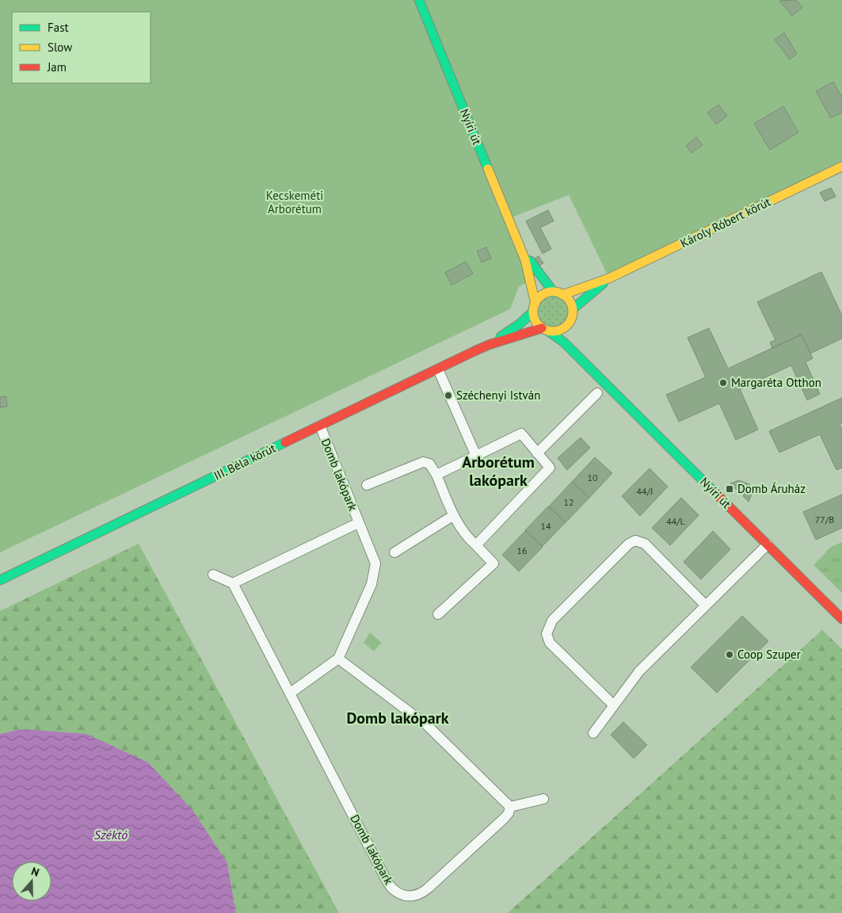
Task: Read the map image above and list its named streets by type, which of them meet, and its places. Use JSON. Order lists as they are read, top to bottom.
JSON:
{
  "streets": {
    "street": [
      "Nyíri út",
      "Károly Róbert körút",
      "III. Béla körút",
      "Domb lakópark"
    ]
  },
  "crossings": [
    ["Nyíri út", "Károly Róbert körút"],
    ["Nyíri út", "III. Béla körút"],
    ["Károly Róbert körút", "III. Béla körút"],
    ["III. Béla körút", "Domb lakópark"]
  ],
  "districts": ["Arborétum lakópark", "Domb lakópark"],
  "water": ["Széktó"],
  "parks": ["Kecskeméti Arborétum"],
  "places": {
    "other": ["Margaréta Otthon", "Széchenyi István", "Coop Szuper"],
    "transit": ["Domb Áruház"]
  },
  "house_numbers": [
    "10",
    "44/J",
    "12",
    "77/B",
    "44/L",
    "14",
    "16"
  ],
  "legend": ["Fast", "Slow", "Jam"],
  "north": "top"
}
